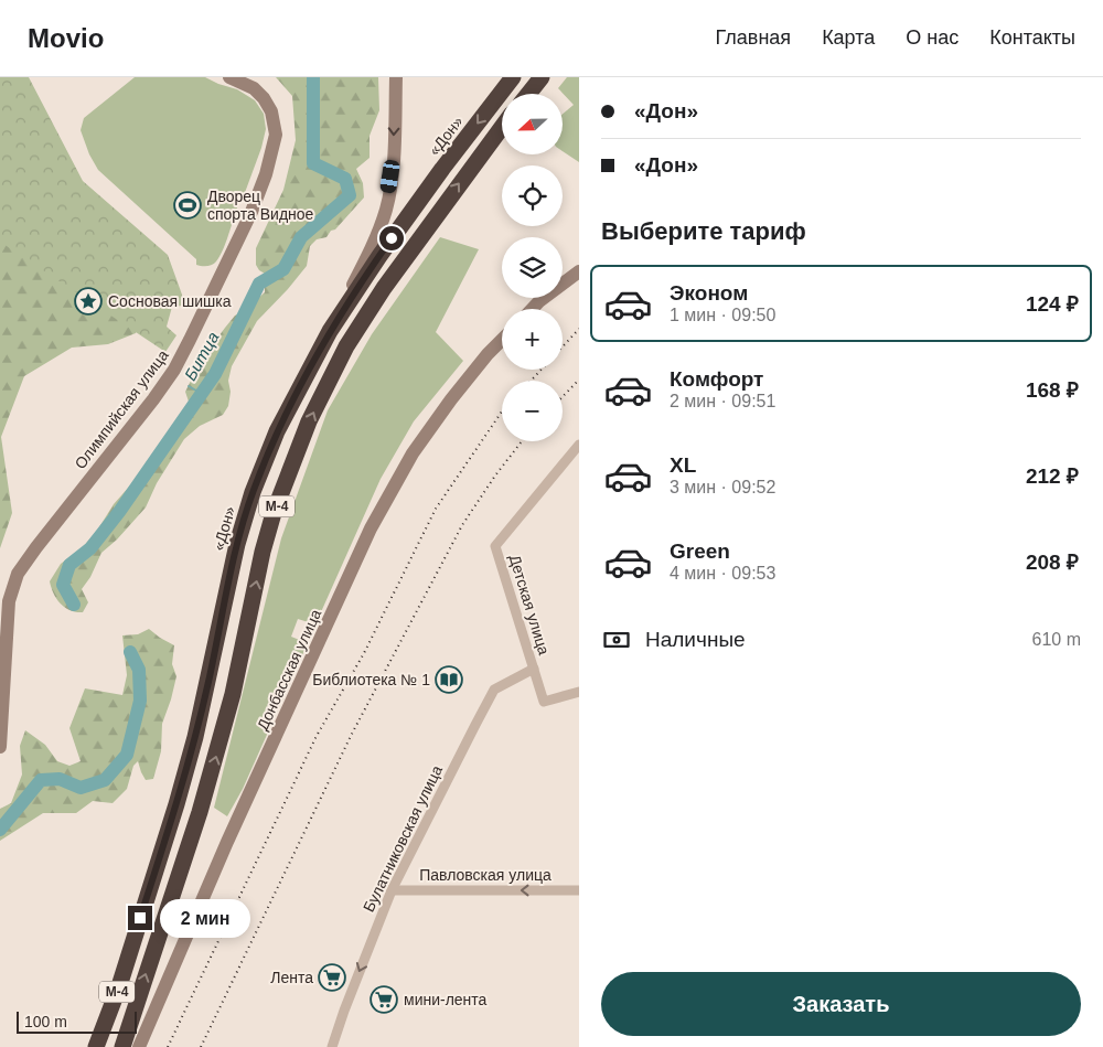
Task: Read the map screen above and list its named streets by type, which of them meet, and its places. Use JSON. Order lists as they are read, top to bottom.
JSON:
{
  "streets": {
    "highway": ["«Дон»", "М-4"],
    "street": [
      "Олимпийская улица",
      "Детская улица",
      "Донбасская улица",
      "Булатниковская улица",
      "Павловская улица"
    ]
  },
  "crossings": [
    ["Детская улица", "Булатниковская улица"],
    ["Булатниковская улица", "Павловская улица"]
  ],
  "one_way": ["Булатниковская улица", "Павловская улица"],
  "water": ["Битца"],
  "places": {
    "sports": ["Дворец спорта Видное"],
    "place": ["Сосновая шишка"],
    "library": ["Библиотека № 1"],
    "supermarket": ["Лента", "мини-лента"]
  },
  "scale_bar": "100 m",
  "north": "left",
  "page": {
    "header": "Movio",
    "nav": [
      "Главная",
      "Карта",
      "О нас",
      "Контакты"
    ],
    "banner": ["«Дон»", "«Дон»"],
    "map_buttons": ["+", "−"],
    "heading": "Выберите тариф",
    "list": [
      {
        "name": "Эконом",
        "note": "1 мин · 09:50",
        "value": "124 ₽"
      },
      {
        "name": "Комфорт",
        "note": "2 мин · 09:51",
        "value": "168 ₽"
      },
      {
        "name": "XL",
        "note": "3 мин · 09:52",
        "value": "212 ₽"
      },
      {
        "name": "Green",
        "note": "4 мин · 09:53",
        "value": "208 ₽"
      }
    ],
    "pay": ["Наличные", "610 m"],
    "bubble": "2 мин",
    "buttons": "Заказать",
    "scale": "100 m"
  }
}
